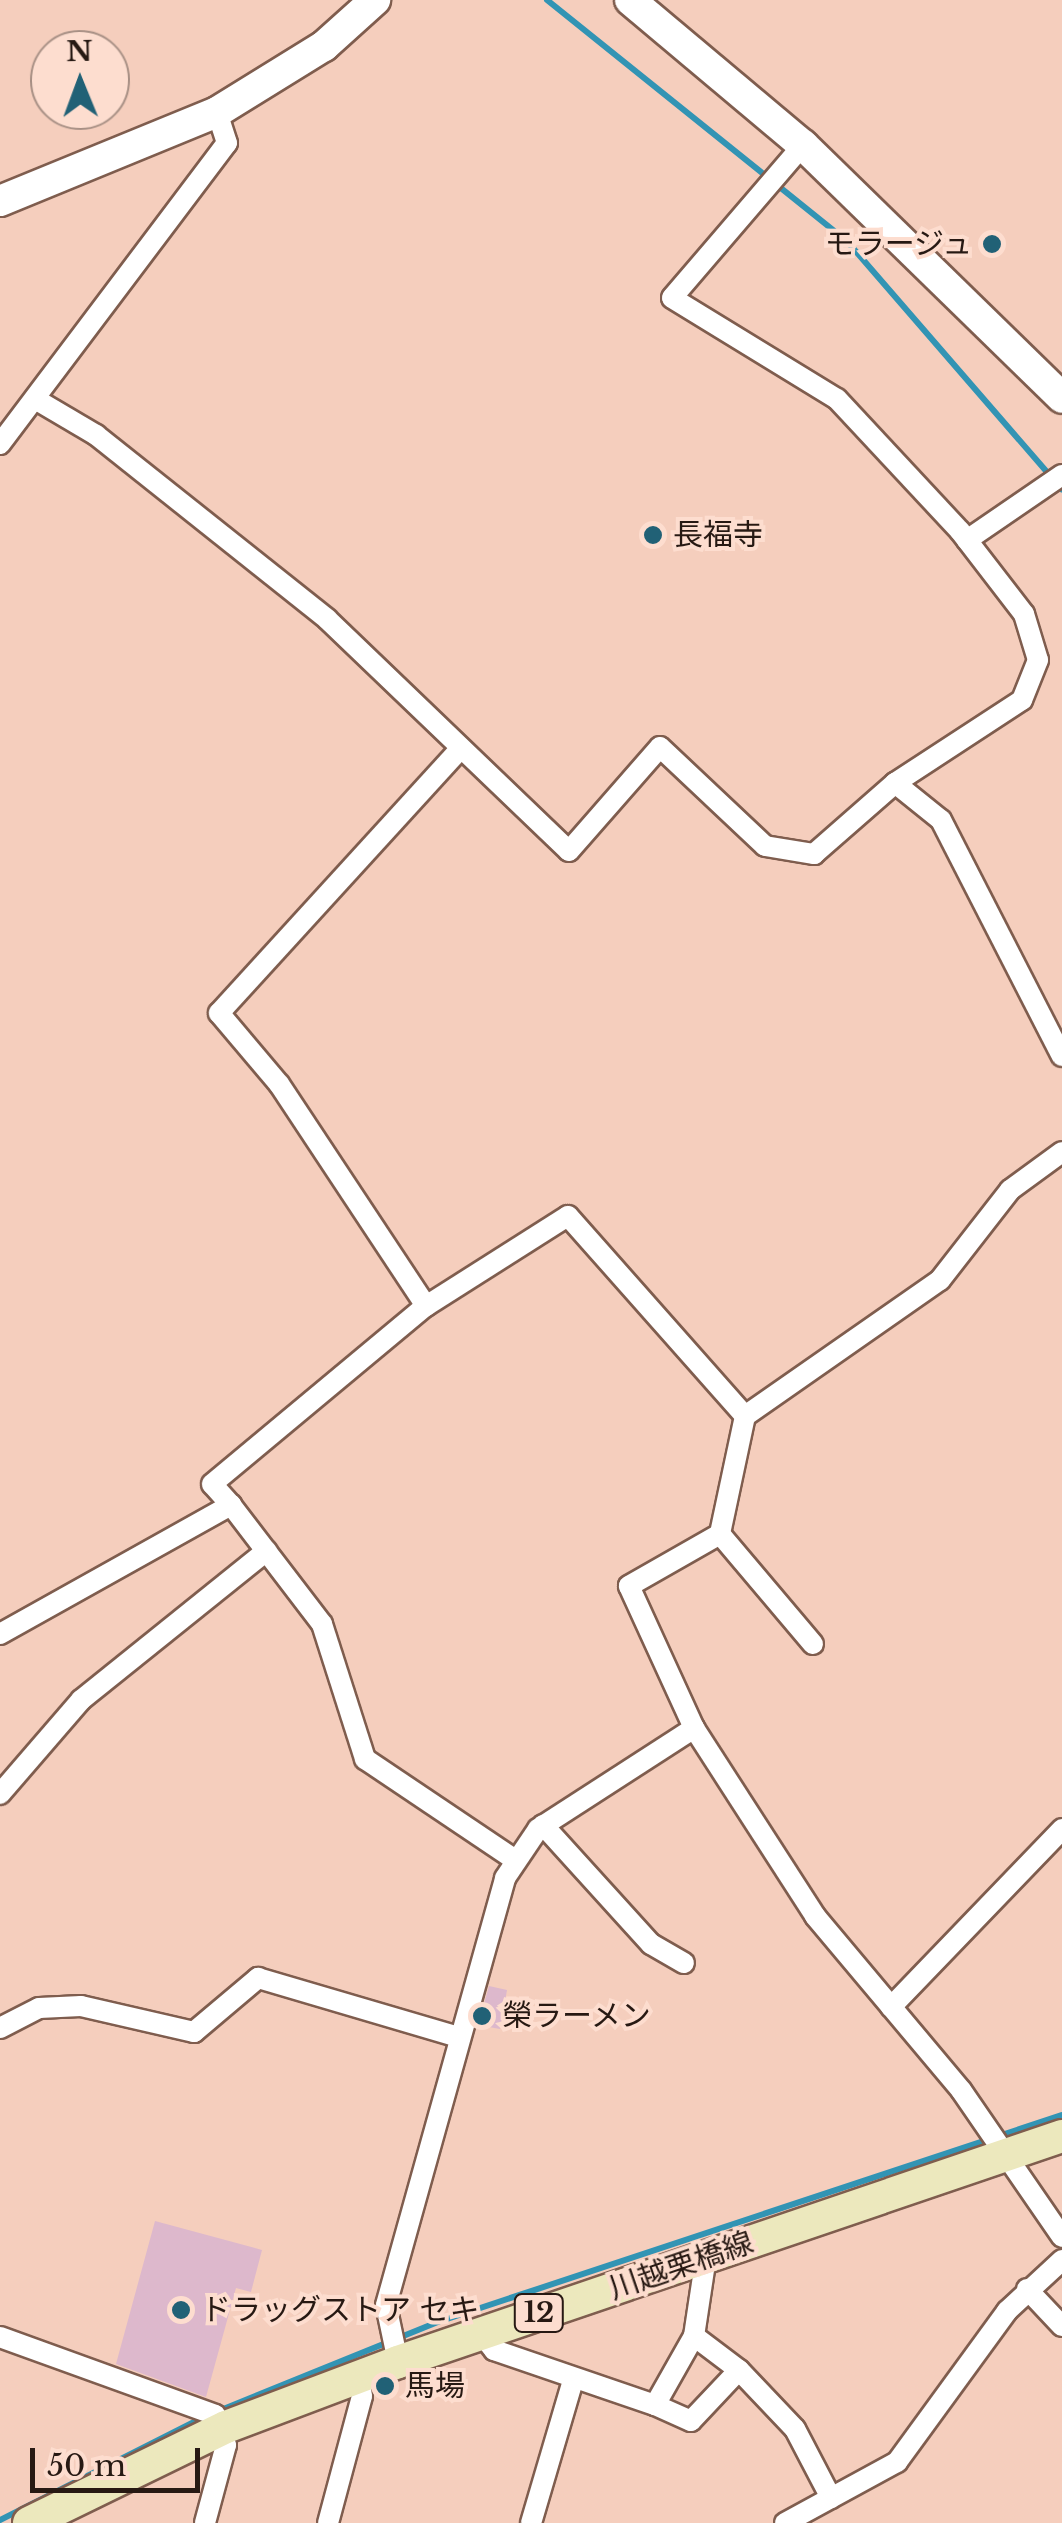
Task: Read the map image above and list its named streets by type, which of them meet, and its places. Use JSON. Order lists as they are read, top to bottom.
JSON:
{
  "streets": {
    "main road": ["川越栗橋線", "12"]
  },
  "places": [
    "モラージュ",
    "長福寺",
    "榮ラーメン",
    "ドラッグストア セキ",
    "馬場"
  ],
  "scale_bar": "50 m",
  "north": "top"
}
